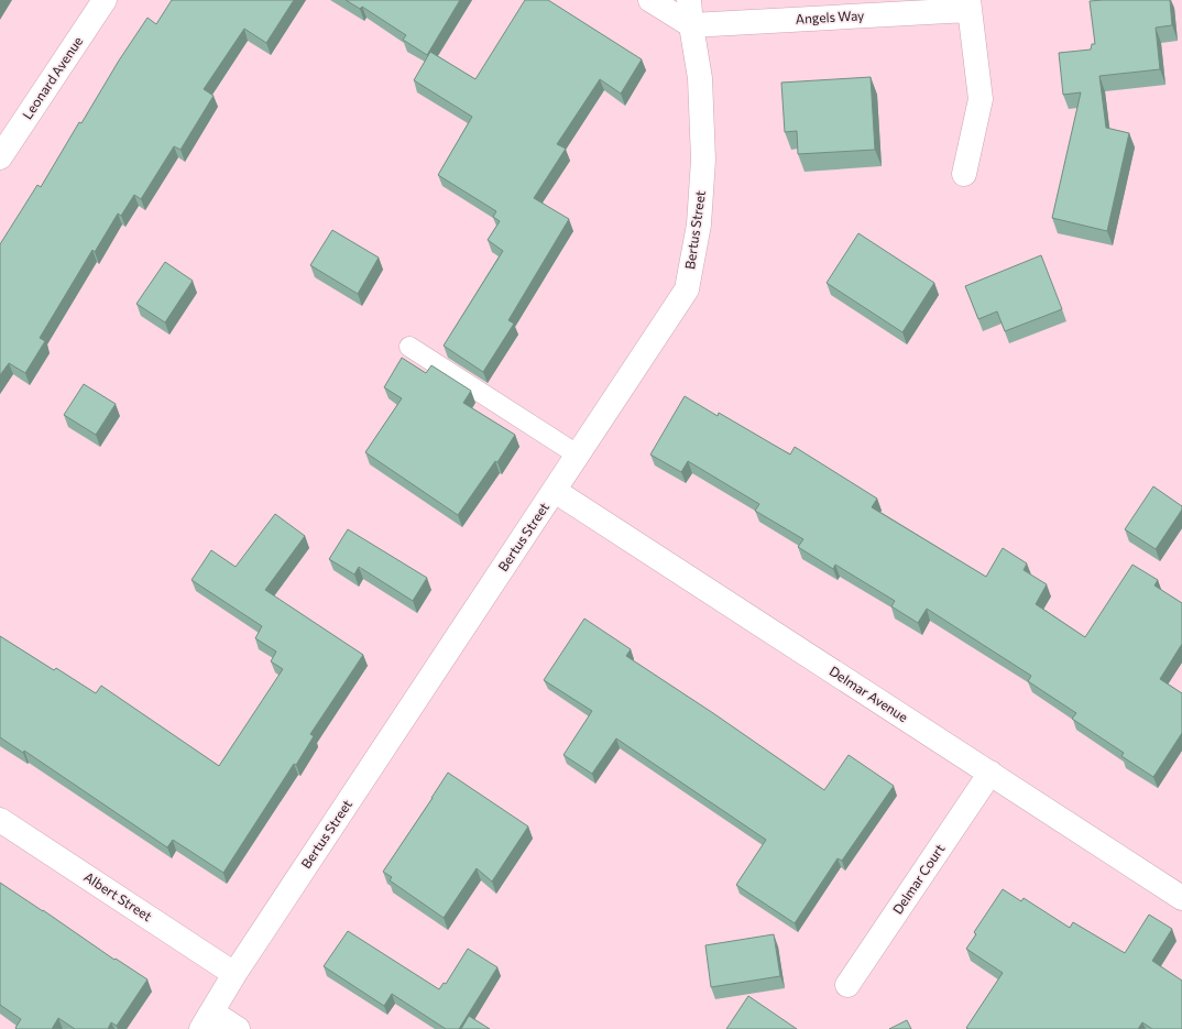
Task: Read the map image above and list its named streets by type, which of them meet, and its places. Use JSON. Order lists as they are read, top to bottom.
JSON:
{
  "streets": {
    "street": [
      "Angels Way",
      "Leonard Avenue",
      "Bertus Street",
      "Delmar Avenue",
      "Delmar Court",
      "Albert Street"
    ]
  },
  "crossings": [
    ["Angels Way", "Bertus Street"],
    ["Bertus Street", "Delmar Avenue"],
    ["Bertus Street", "Albert Street"],
    ["Delmar Avenue", "Delmar Court"]
  ]
}
